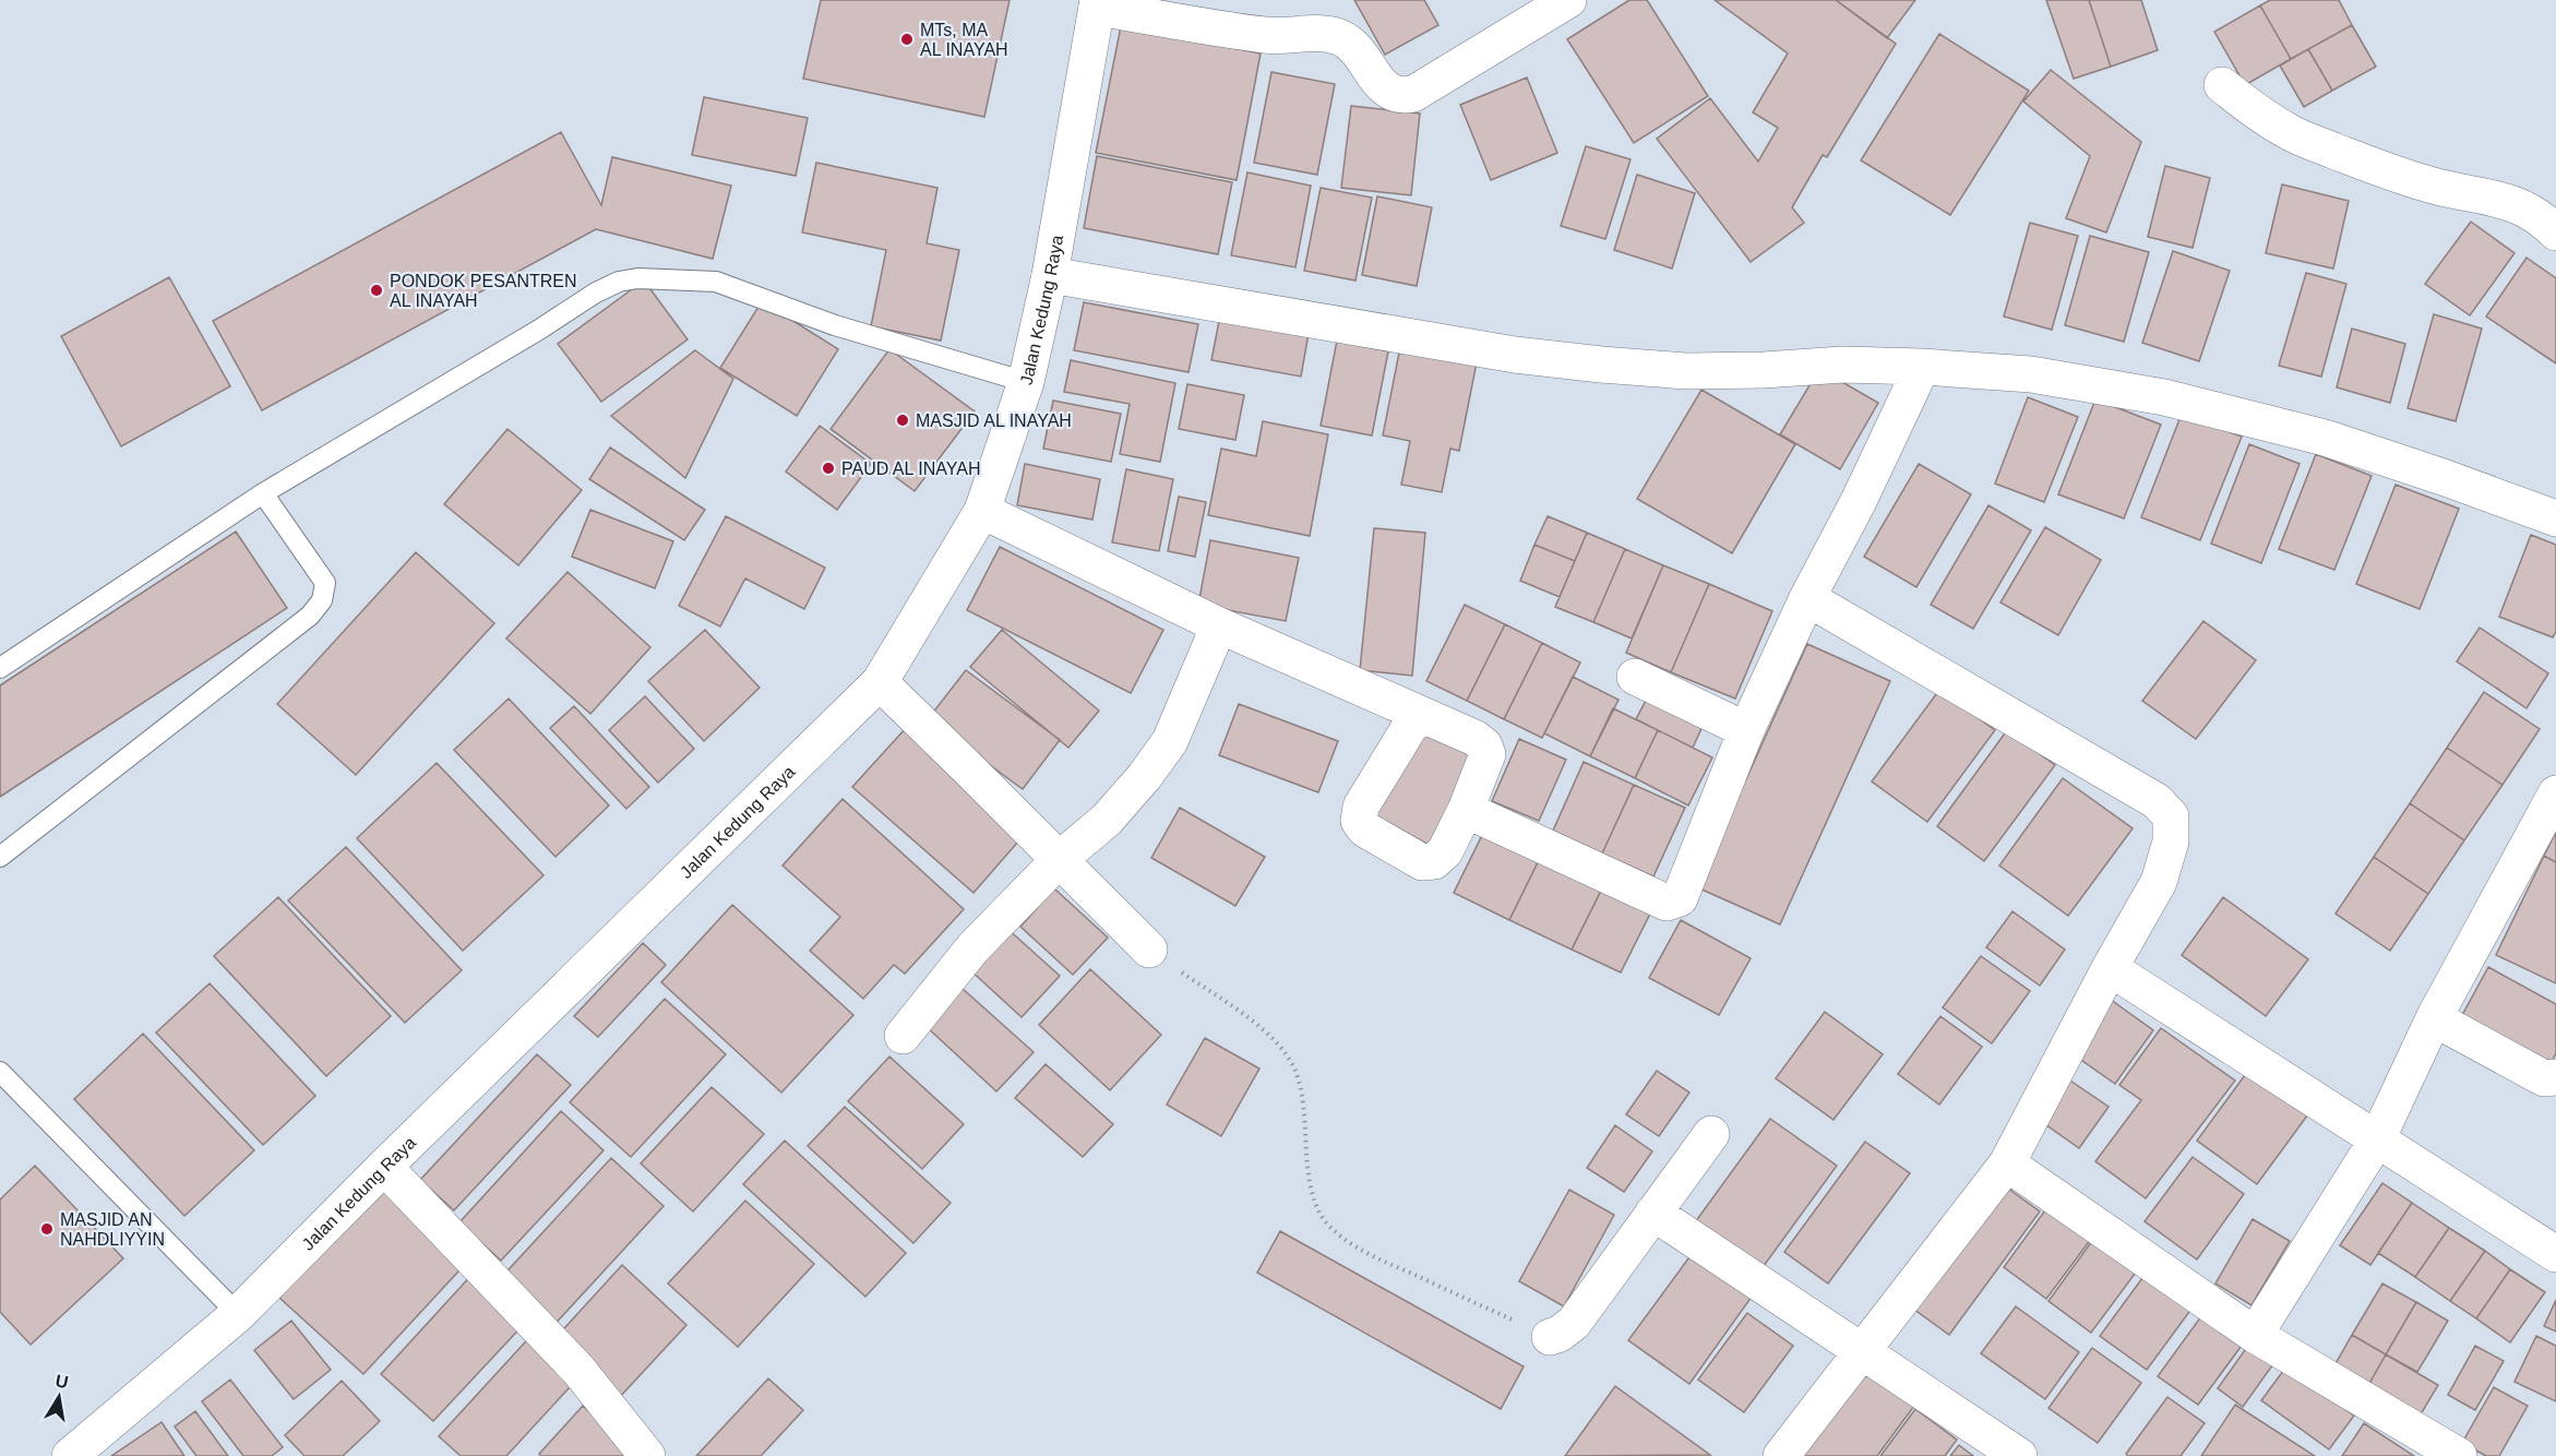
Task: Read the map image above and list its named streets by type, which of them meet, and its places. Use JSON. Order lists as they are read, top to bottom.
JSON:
{
  "streets": {
    "street": ["Jalan Kedung Raya"]
  },
  "places": [
    "MTs, MA AL INAYAH",
    "PONDOK PESANTREN AL INAYAH",
    "MASJID AL INAYAH",
    "PAUD AL INAYAH",
    "MASJID AN NAHDLIYYIN"
  ],
  "north": "top"
}
